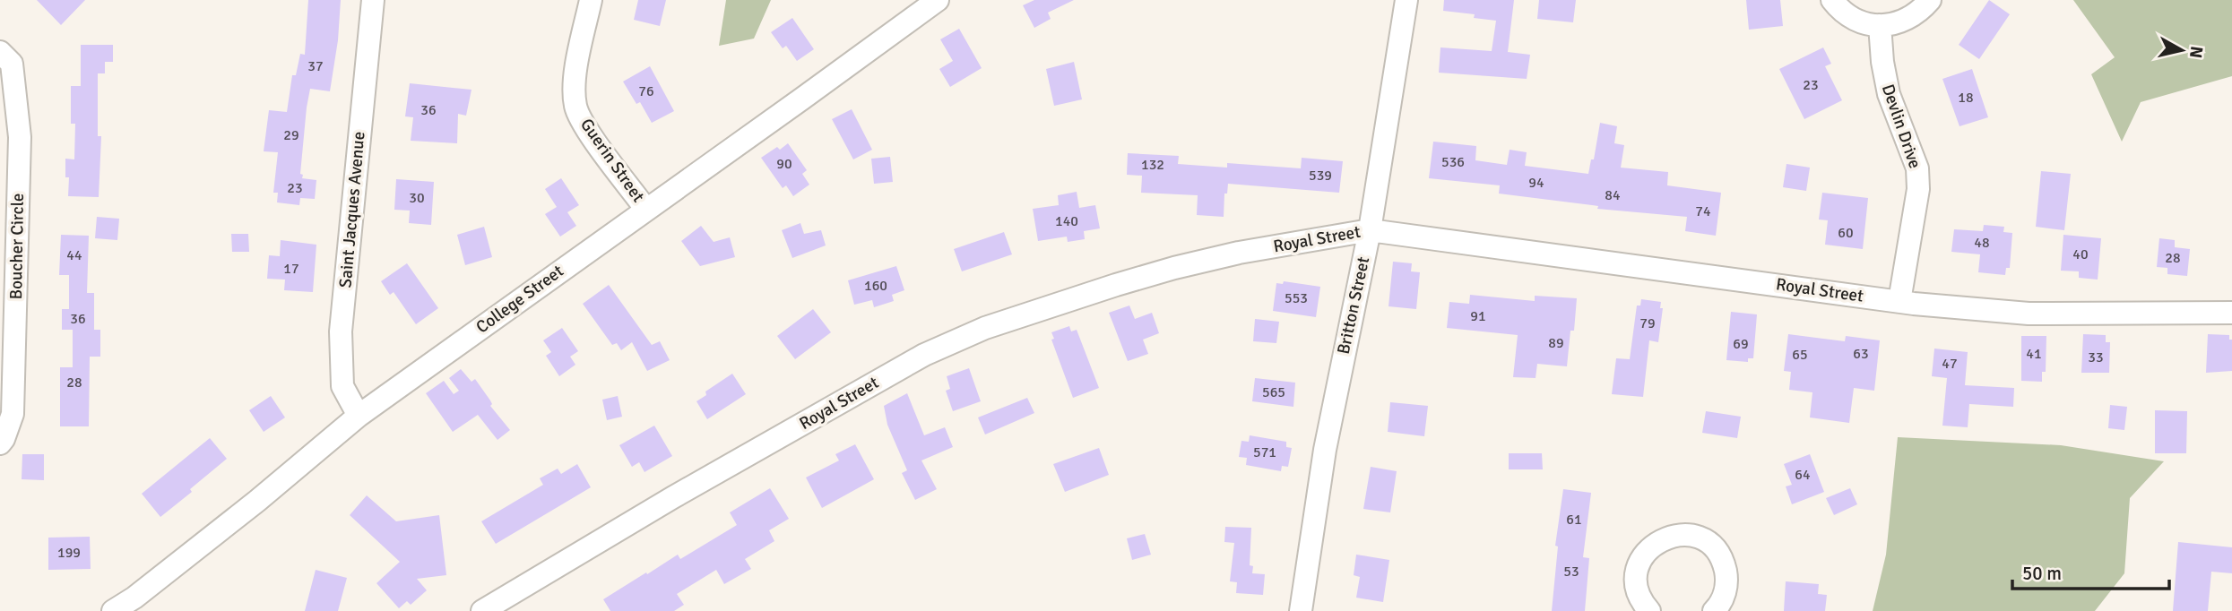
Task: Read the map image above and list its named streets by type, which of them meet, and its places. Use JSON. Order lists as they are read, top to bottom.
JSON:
{
  "streets": {
    "street": [
      "Devlin Drive",
      "Guerin Street",
      "Saint Jacques Avenue",
      "Royal Street",
      "Boucher Circle",
      "College Street",
      "Britton Street"
    ]
  },
  "crossings": [
    ["Devlin Drive", "Royal Street"],
    ["Guerin Street", "College Street"],
    ["Saint Jacques Avenue", "College Street"],
    ["Royal Street", "Britton Street"]
  ],
  "house_numbers": [
    "37",
    "23",
    "76",
    "18",
    "36",
    "29",
    "536",
    "90",
    "132",
    "539",
    "94",
    "23",
    "84",
    "30",
    "74",
    "140",
    "60",
    "48",
    "40",
    "44",
    "28",
    "17",
    "160",
    "553",
    "91",
    "36",
    "79",
    "89",
    "69",
    "63",
    "41",
    "65",
    "33",
    "47",
    "28",
    "565",
    "571",
    "64",
    "61",
    "199",
    "53"
  ],
  "scale_bar": "50 m",
  "north": "right"
}
